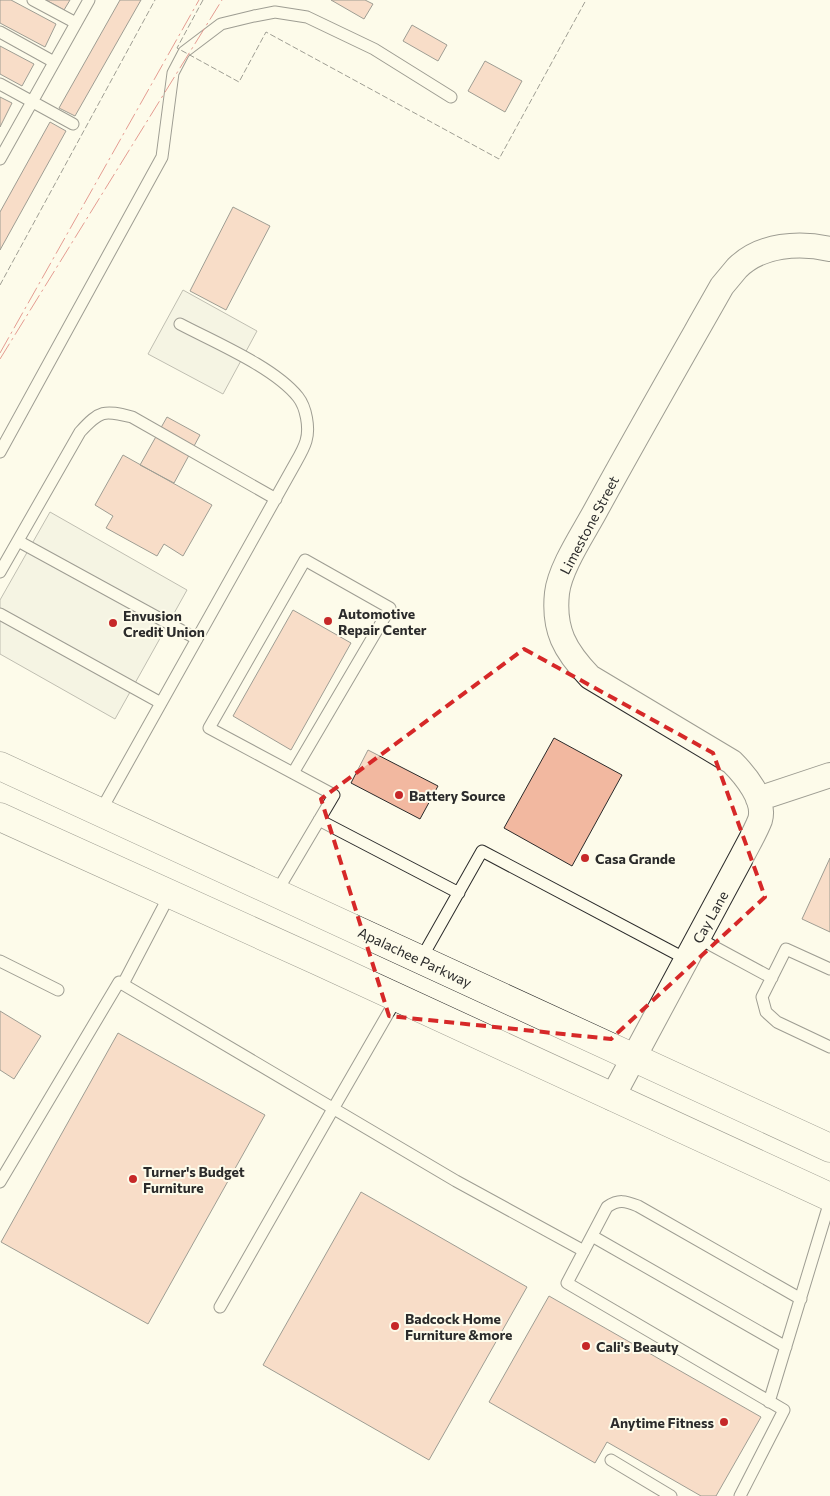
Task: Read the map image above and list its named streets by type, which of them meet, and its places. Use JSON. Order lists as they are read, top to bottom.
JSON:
{
  "streets": {
    "main road": ["Apalachee Parkway"],
    "street": ["Limestone Street", "Cay Lane"]
  },
  "crossings": [
    ["Limestone Street", "Cay Lane"],
    ["Cay Lane", "Apalachee Parkway"]
  ],
  "places": [
    "Automotive Repair Center",
    "Envusion Credit Union",
    "Battery Source",
    "Casa Grande",
    "Turner's Budget Furniture",
    "Badcock Home Furniture &more",
    "Cali's Beauty",
    "Anytime Fitness"
  ]
}
